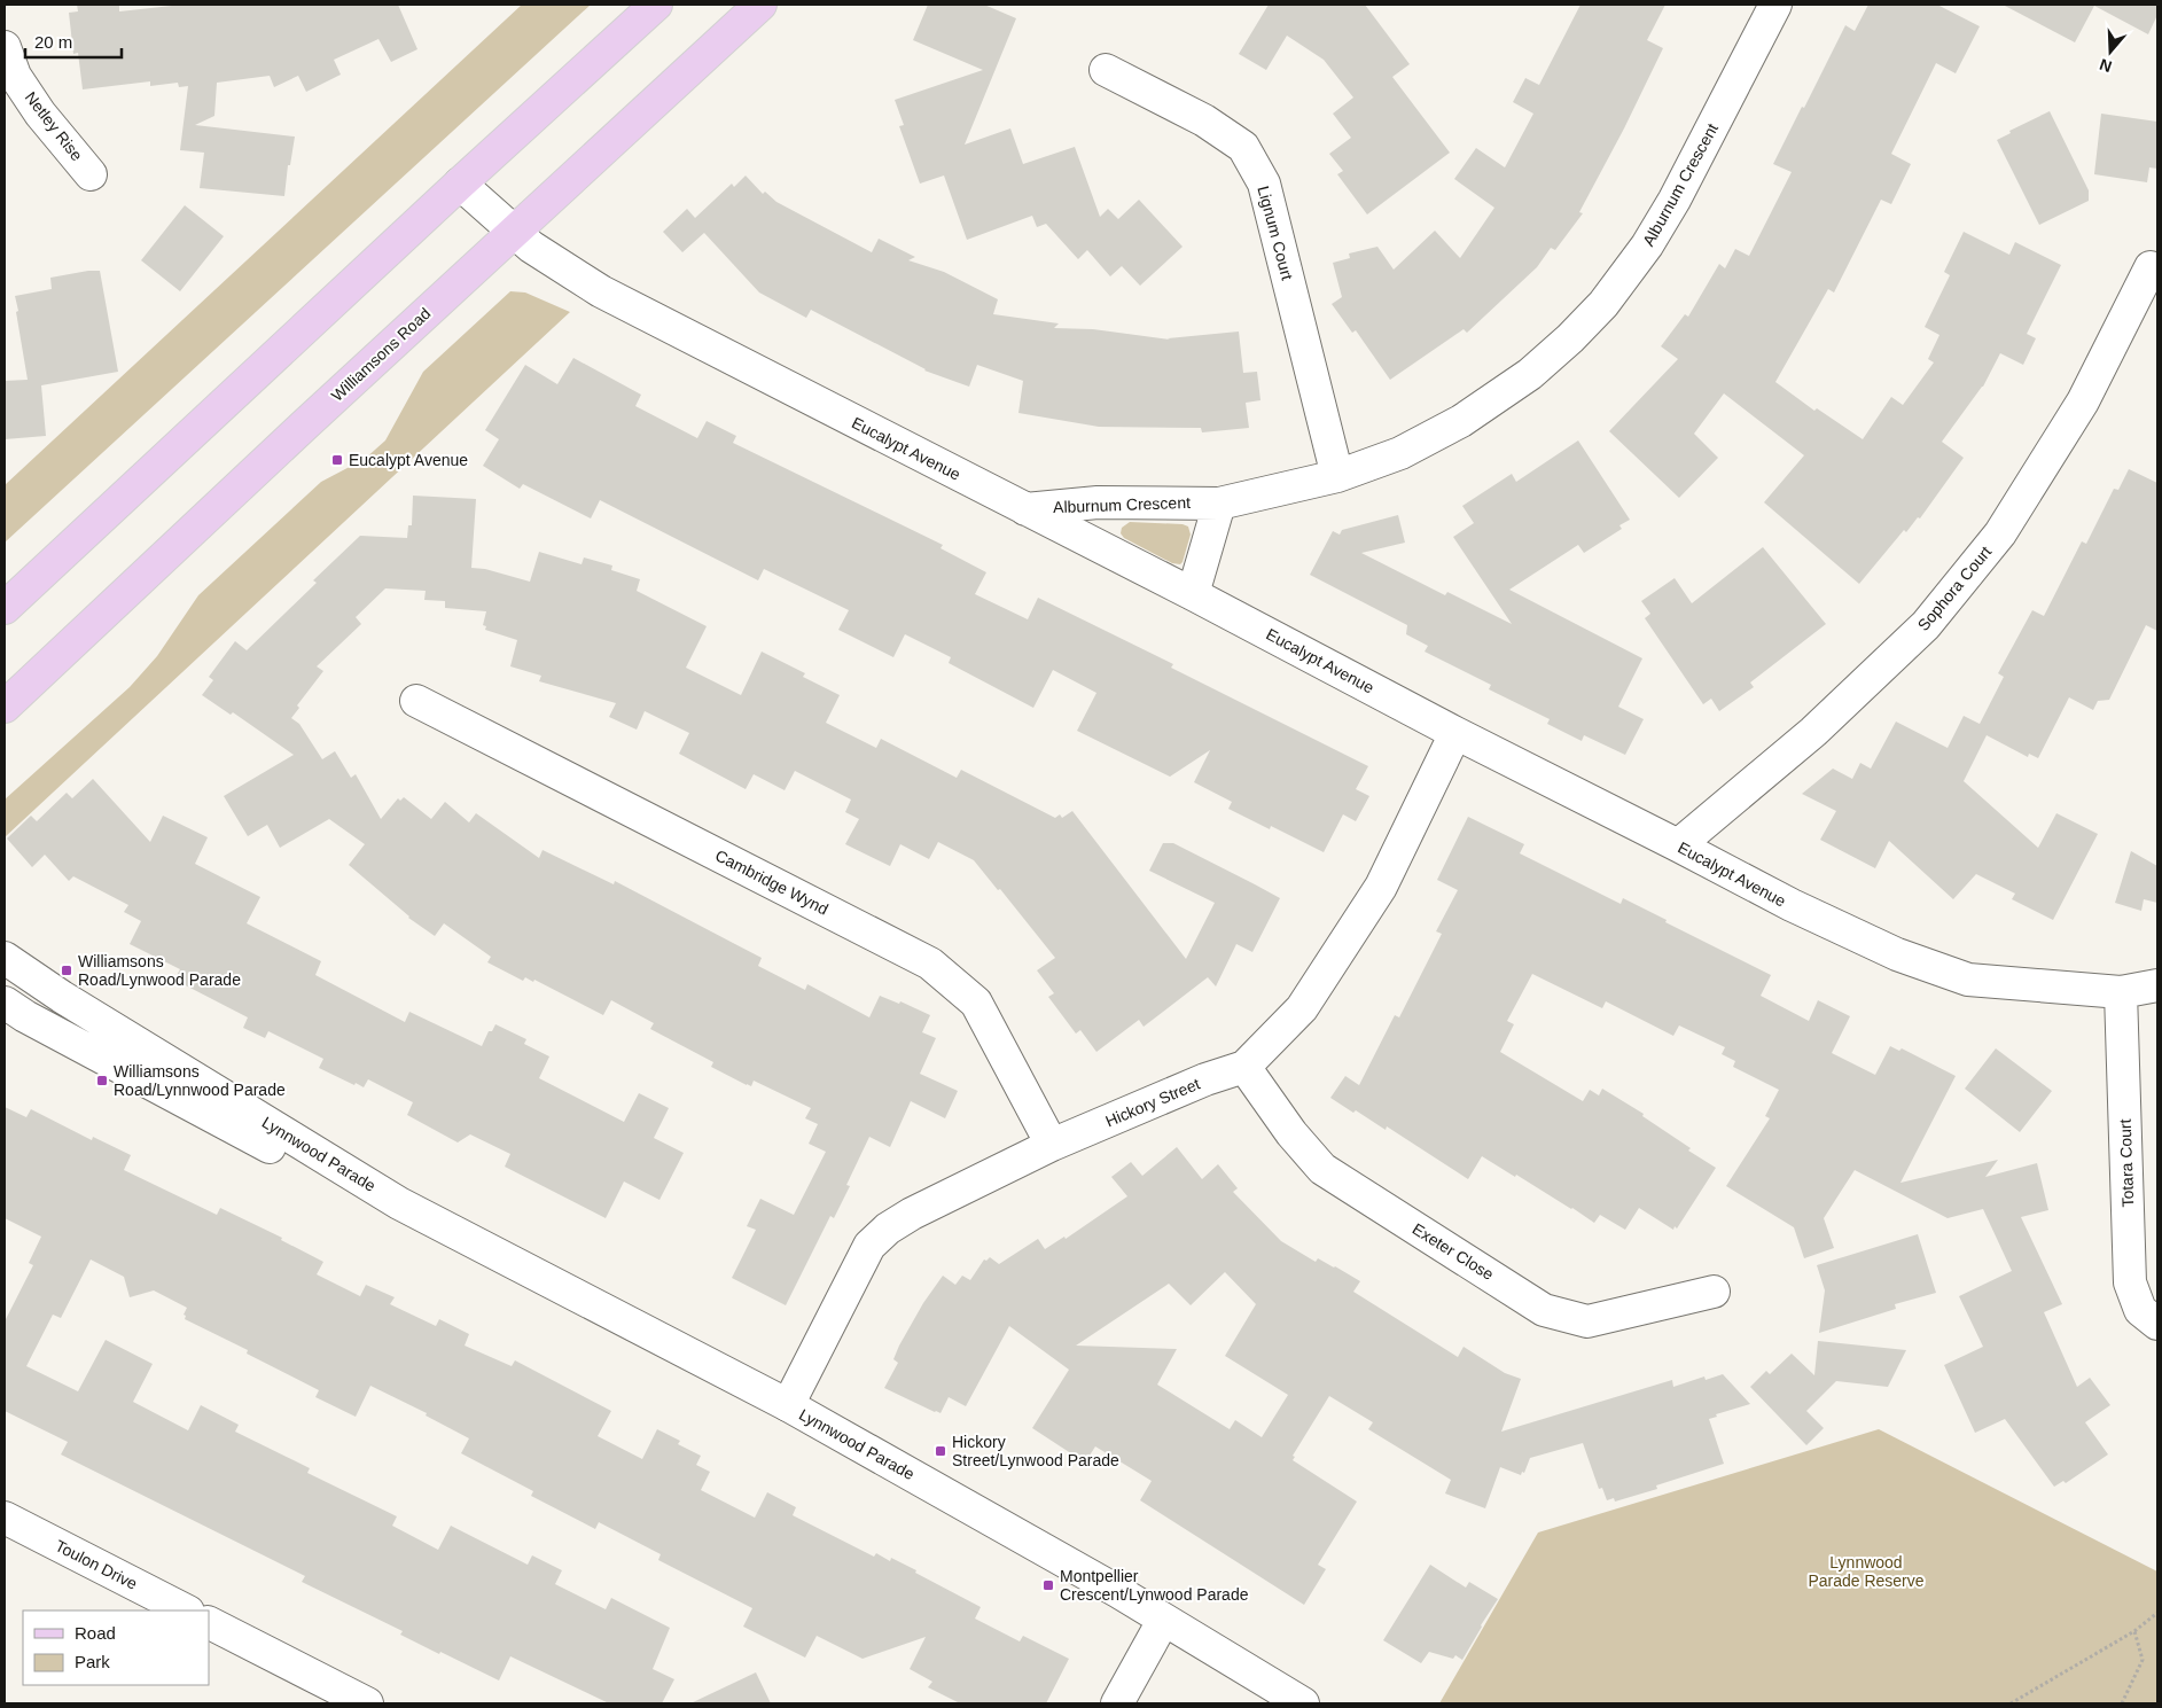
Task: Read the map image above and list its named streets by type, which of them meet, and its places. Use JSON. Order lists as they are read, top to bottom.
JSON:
{
  "streets": {
    "main road": ["Williamsons Road"],
    "street": [
      "Netley Rise",
      "Alburnum Crescent",
      "Lignum Court",
      "Eucalypt Avenue",
      "Sophora Court",
      "Cambridge Wynd",
      "Hickory Street",
      "Lynnwood Parade",
      "Totara Court",
      "Exeter Close",
      "Toulon Drive"
    ]
  },
  "crossings": [
    ["Alburnum Crescent", "Lignum Court"],
    ["Alburnum Crescent", "Eucalypt Avenue"],
    ["Williamsons Road", "Eucalypt Avenue"],
    ["Eucalypt Avenue", "Sophora Court"],
    ["Eucalypt Avenue", "Hickory Street"],
    ["Eucalypt Avenue", "Totara Court"],
    ["Cambridge Wynd", "Hickory Street"],
    ["Hickory Street", "Lynnwood Parade"],
    ["Hickory Street", "Exeter Close"]
  ],
  "parks": ["Lynnwood Parade Reserve"],
  "places": {
    "transit": [
      "Eucalypt Avenue",
      "Williamsons Road/Lynwood Parade",
      "Williamsons Road/Lynnwood Parade",
      "Hickory Street/Lynwood Parade",
      "Montpellier Crescent/Lynwood Parade"
    ]
  },
  "legend": ["Road", "Park"],
  "scale_bar": "20 m",
  "north": "bottom"
}
